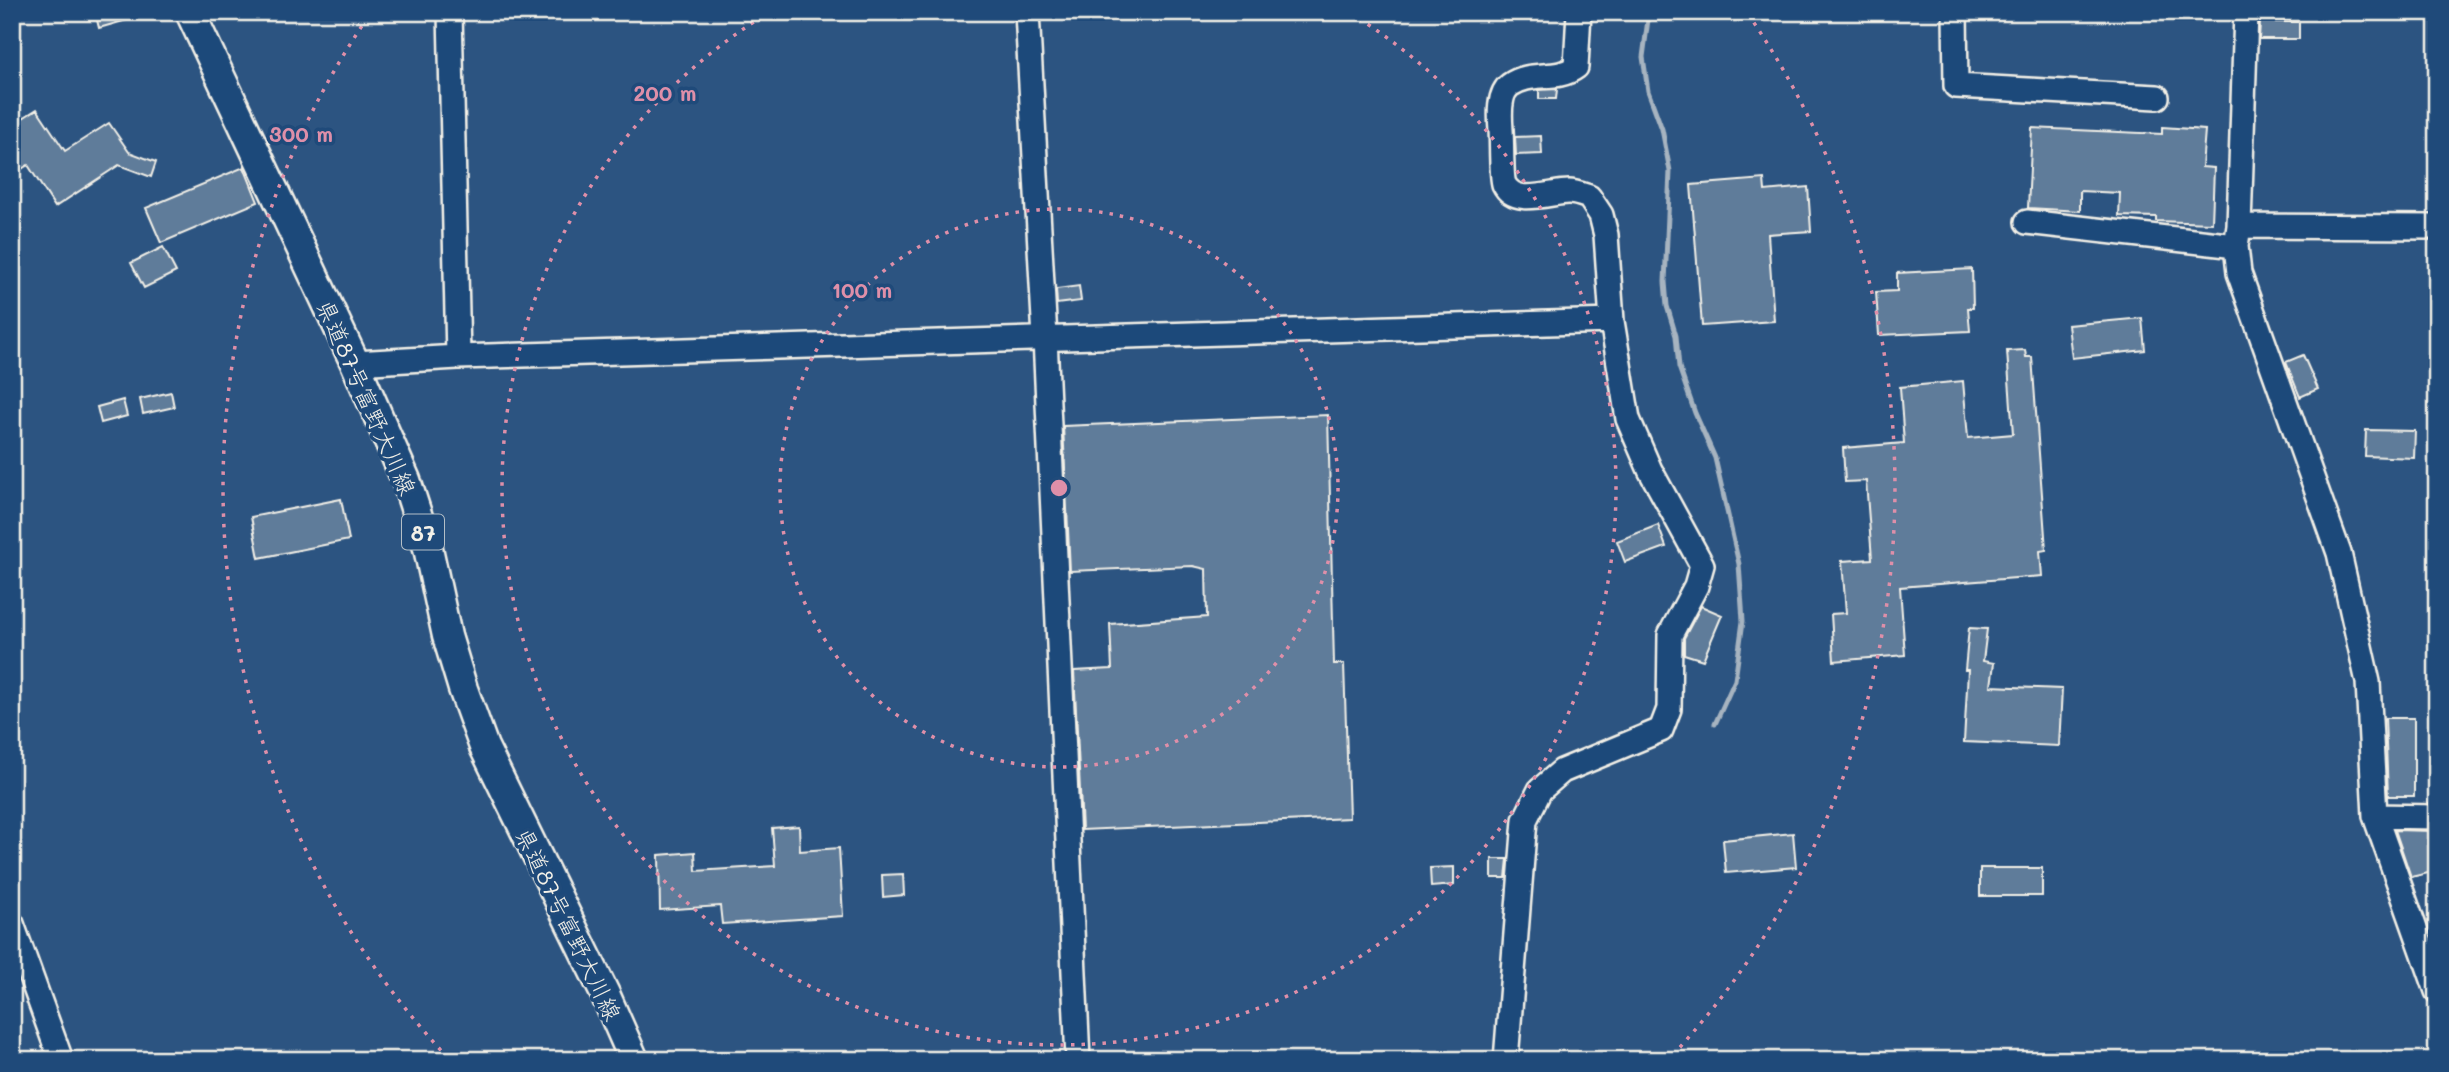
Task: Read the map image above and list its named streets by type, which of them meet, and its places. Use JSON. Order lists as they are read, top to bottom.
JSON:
{
  "streets": {
    "main road": ["県道87号富野大川線", "87"]
  },
  "rings": ["200 m", "300 m", "100 m"]
}
